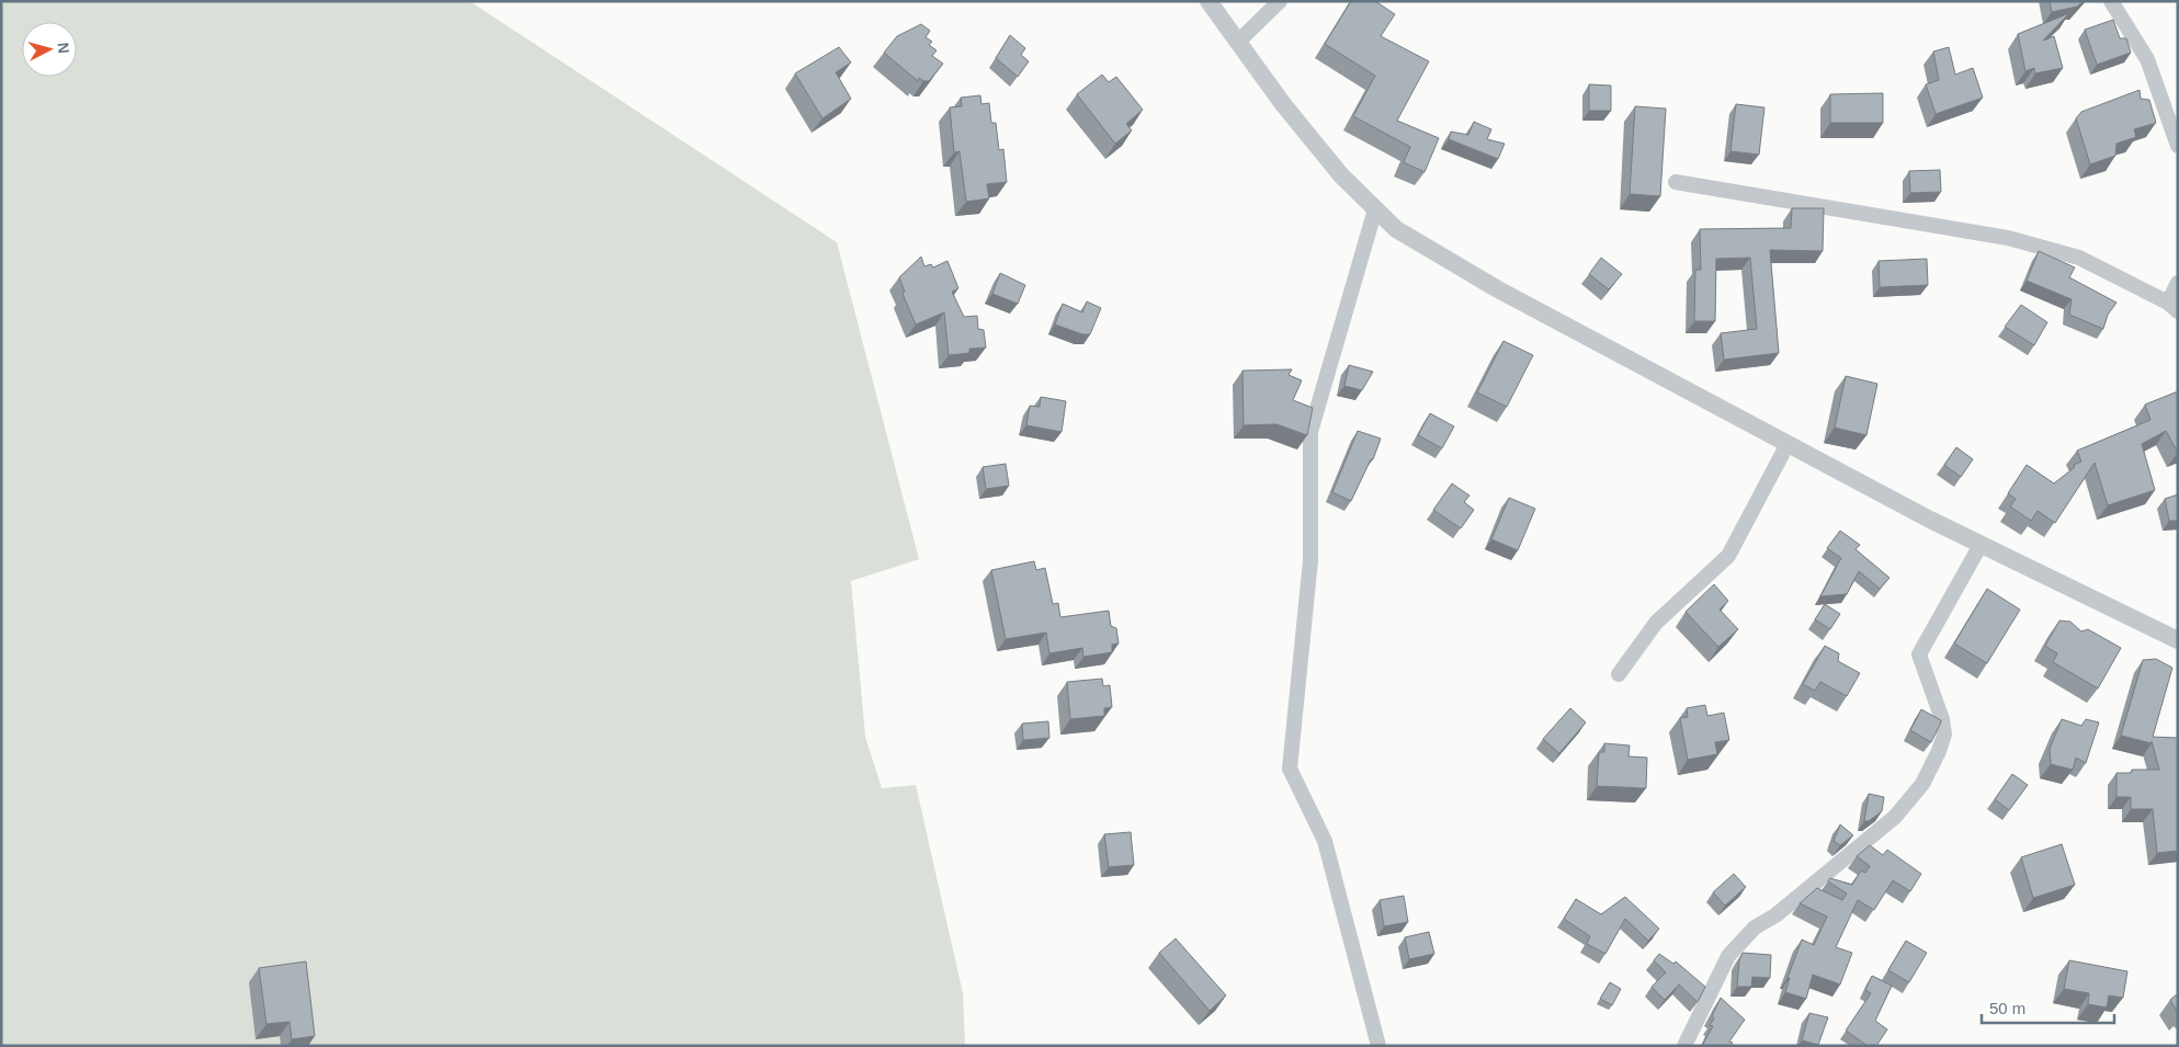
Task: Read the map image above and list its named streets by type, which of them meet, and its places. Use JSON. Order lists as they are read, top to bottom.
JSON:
{
  "scale_bar": "50 m",
  "north": "right"
}
